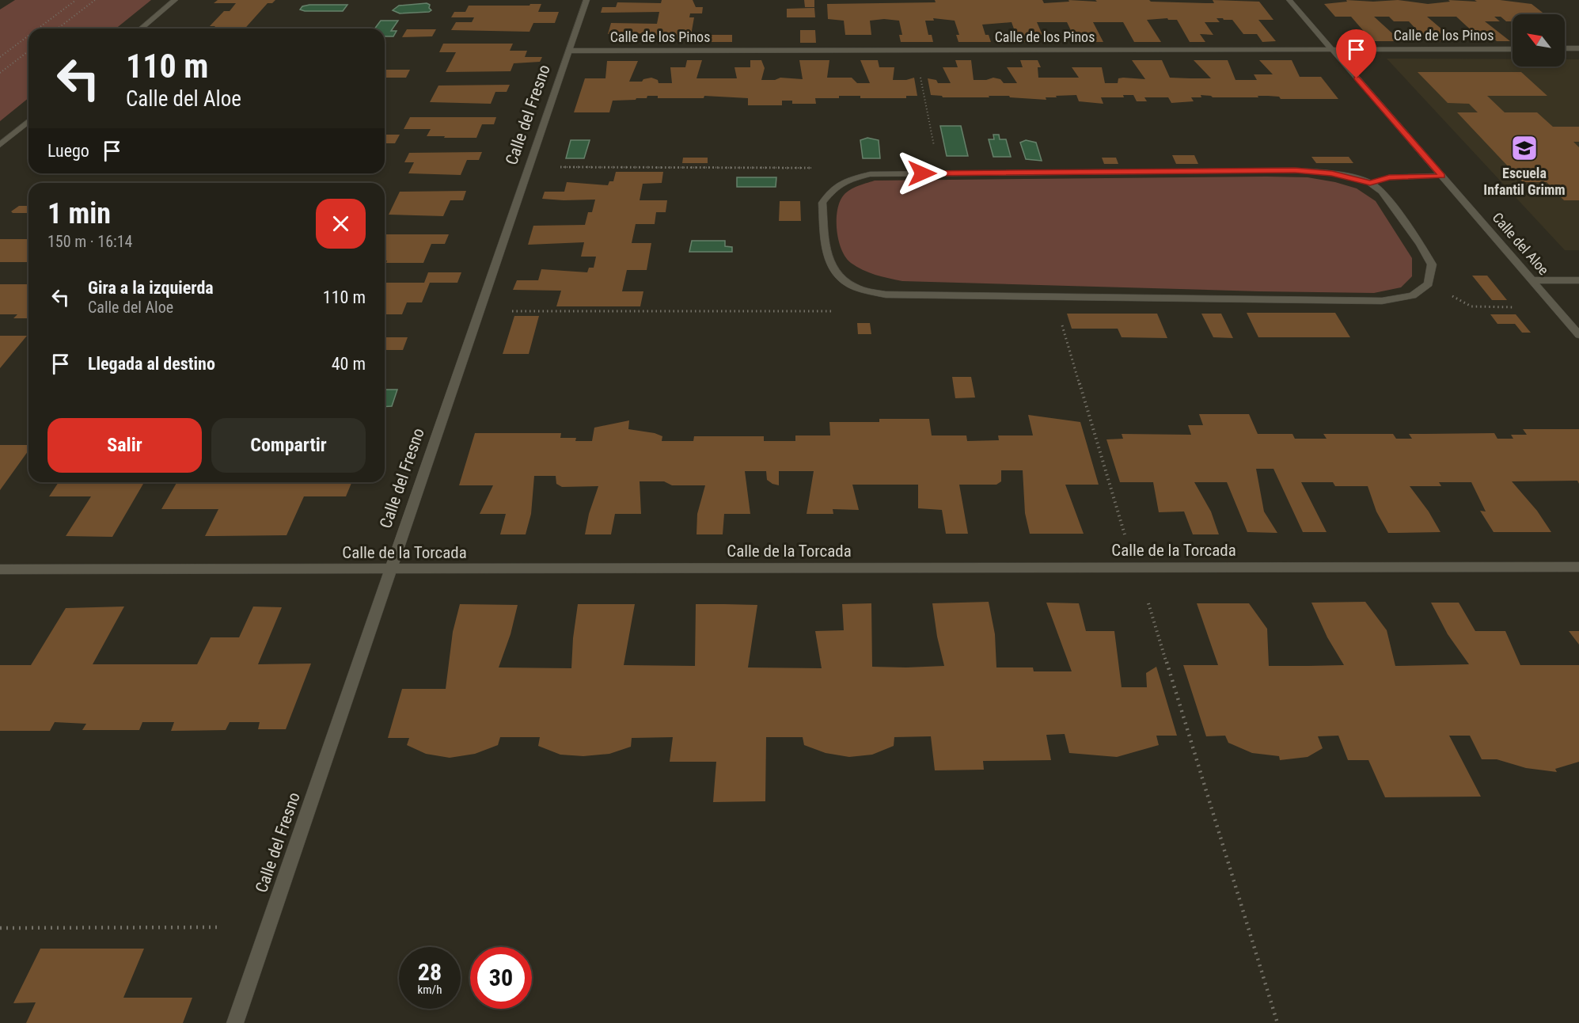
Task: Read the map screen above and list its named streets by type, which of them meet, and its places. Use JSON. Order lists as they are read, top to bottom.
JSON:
{
  "streets": {
    "street": [
      "Calle de los Pinos",
      "Calle del Fresno",
      "Calle del Aloe",
      "Calle de la Torcada"
    ]
  },
  "crossings": [
    ["Calle de los Pinos", "Calle del Fresno"],
    ["Calle de los Pinos", "Calle del Aloe"],
    ["Calle del Fresno", "Calle de la Torcada"]
  ],
  "places": {
    "school or university": ["Escuela Infantil Grimm"]
  },
  "north": "top left",
  "page": {
    "turn": ["110 m", "Calle del Aloe"],
    "then": "Luego",
    "heading": ["1 min", "150 m · 16:14"],
    "list": [
      {
        "name": "Gira a la izquierda",
        "note": "Calle del Aloe",
        "value": "110 m"
      },
      {
        "name": "Llegada al destino",
        "value": "40 m"
      }
    ],
    "buttons": ["Salir", "Compartir"],
    "speed": "28 km/h",
    "limit": "30"
  }
}
